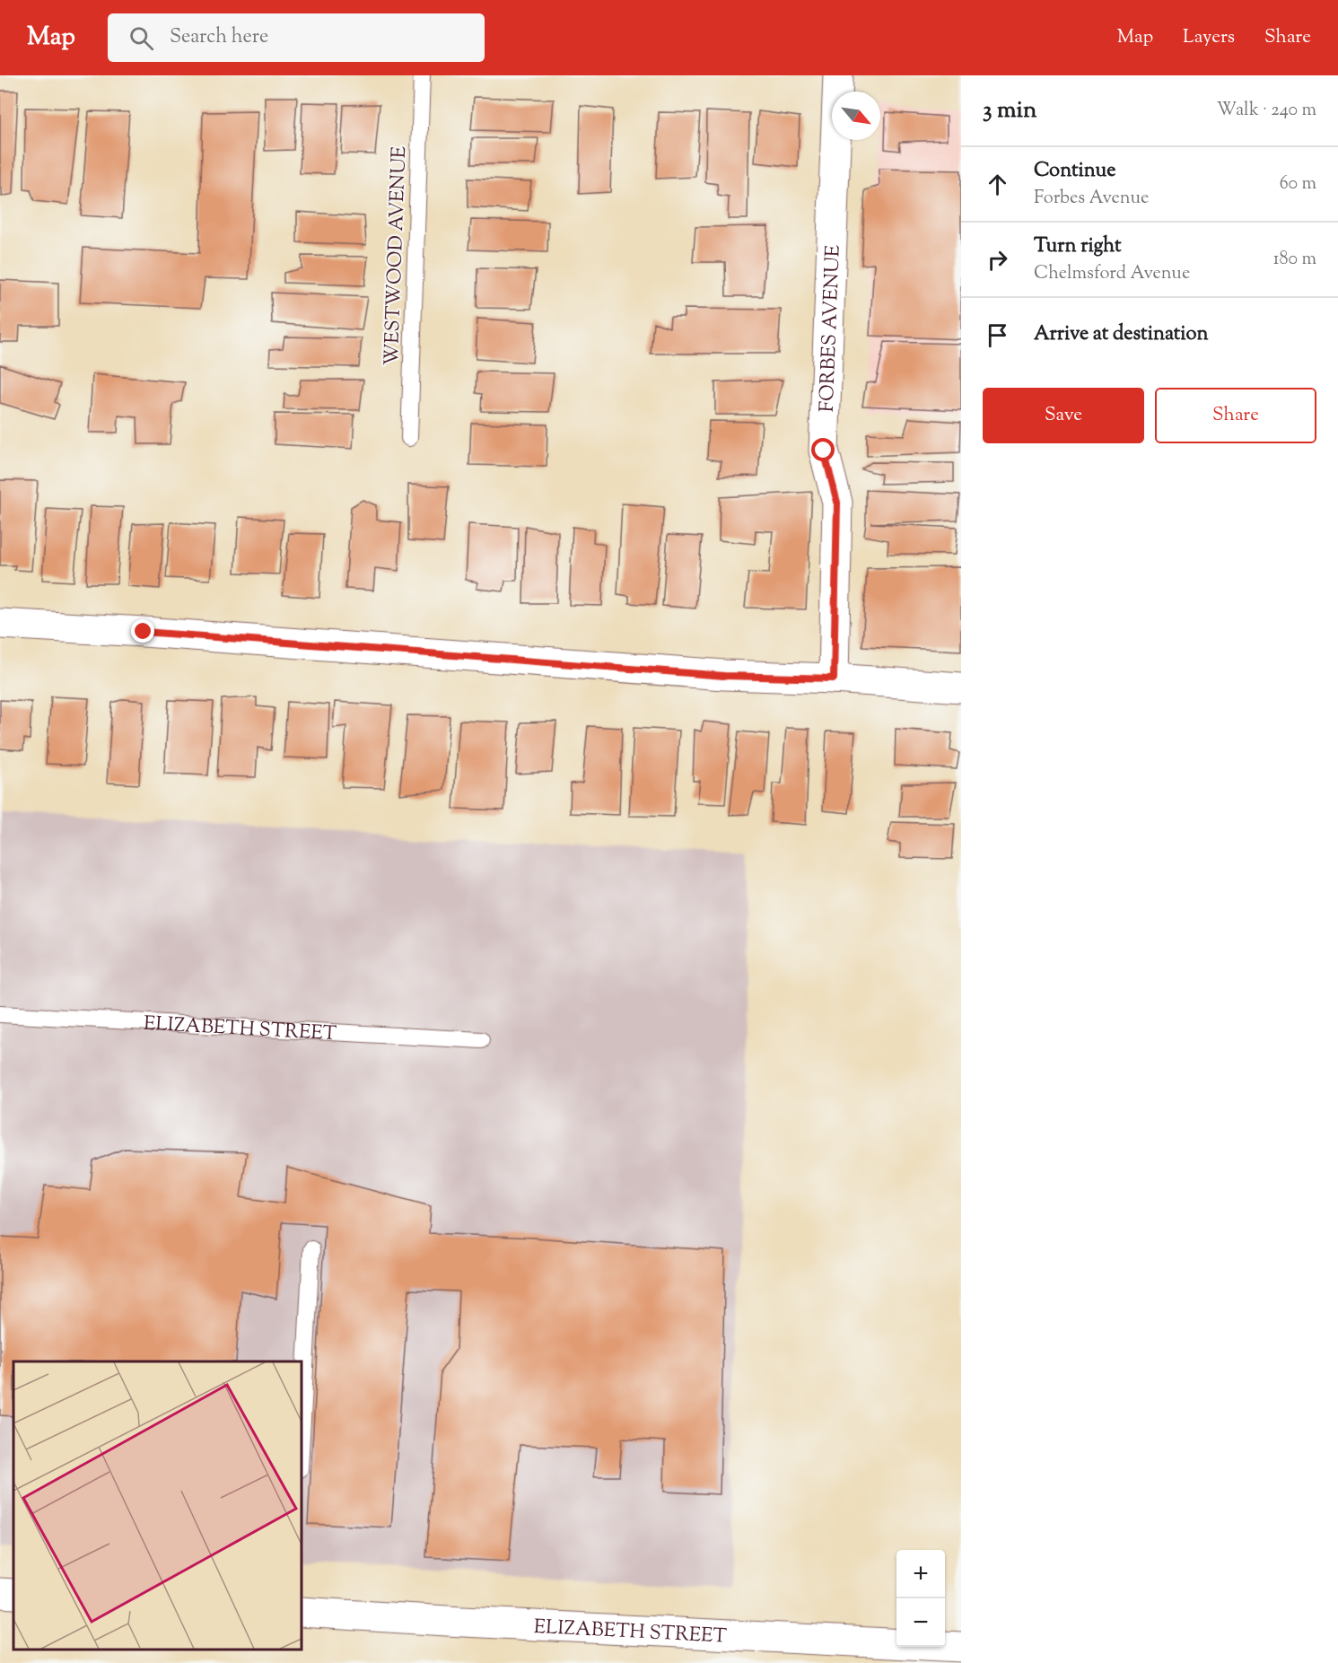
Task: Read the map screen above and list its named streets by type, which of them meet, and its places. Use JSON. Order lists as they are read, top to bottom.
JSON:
{
  "streets": {
    "street": ["FORBES AVENUE", "ELIZABETH STREET"],
    "lane": ["WESTWOOD AVENUE"]
  },
  "north": "bottom right",
  "page": {
    "header": "Map",
    "search": "Search here",
    "nav": ["Map", "Layers", "Share"],
    "heading": ["3 min", "Walk · 240 m"],
    "list": [
      ["Continue", "Forbes Avenue", "60 m"],
      ["Turn right", "Chelmsford Avenue", "180 m"],
      "Arrive at destination"
    ],
    "buttons": ["Save", "Share"],
    "map_buttons": ["+", "−"]
  }
}
